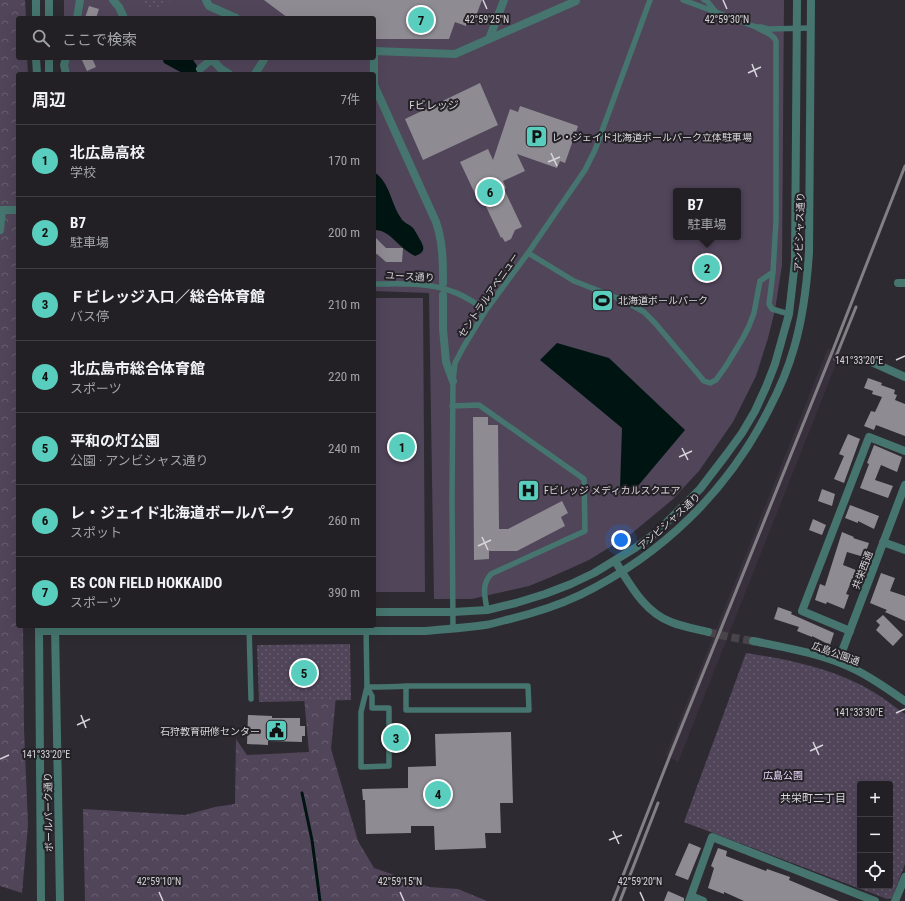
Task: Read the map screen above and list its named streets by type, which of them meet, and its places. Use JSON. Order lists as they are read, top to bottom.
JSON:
{
  "streets": {
    "street": [
      "アンビシャス通り",
      "共栄西通",
      "広島公園通",
      "ボールパーク通り"
    ],
    "lane": ["ユース通り", "セントラルアベニュー"]
  },
  "crossings": [
    ["アンビシャス通り", "セントラルアベニュー"],
    ["アンビシャス通り", "ボールパーク通り"],
    ["ユース通り", "セントラルアベニュー"],
    ["共栄西通", "広島公園通"]
  ],
  "districts": ["Fビレッジ", "共栄町二丁目"],
  "parks": ["広島公園"],
  "places": {
    "parking": ["レ・ジェイド北海道ボールパーク立体駐車場"],
    "sports": ["北海道ボールパーク"],
    "hospital": ["Fビレッジ メディカルスクエア"],
    "public building": ["石狩教育研修センター"]
  },
  "page": {
    "pins": [
      "7",
      "6",
      "2",
      "1",
      "5",
      "3",
      "4"
    ],
    "search": "ここで検索",
    "heading": ["周辺", "7件"],
    "list": [
      {
        "mark": "1",
        "name": "北広島高校",
        "note": "学校",
        "value": "170 m"
      },
      {
        "mark": "2",
        "name": "B7",
        "note": "駐車場",
        "value": "200 m"
      },
      {
        "mark": "3",
        "name": "Ｆビレッジ入口／総合体育館",
        "note": "バス停",
        "value": "210 m"
      },
      {
        "mark": "4",
        "name": "北広島市総合体育館",
        "note": "スポーツ",
        "value": "220 m"
      },
      {
        "mark": "5",
        "name": "平和の灯公園",
        "note": "公園 · アンビシャス通り",
        "value": "240 m"
      },
      {
        "mark": "6",
        "name": "レ・ジェイド北海道ボールパーク",
        "note": "スポット",
        "value": "260 m"
      },
      {
        "mark": "7",
        "name": "ES CON FIELD HOKKAIDO",
        "note": "スポーツ",
        "value": "390 m"
      }
    ],
    "popup": ["B7", "駐車場"],
    "map_buttons": ["+", "−"]
  },
  "coordinates": [
    "42°59'25\"N",
    "42°59'30\"N",
    "141°33'20\"E",
    "141°33'30\"E",
    "42°59'10\"N",
    "42°59'15\"N",
    "42°59'20\"N"
  ]
}
